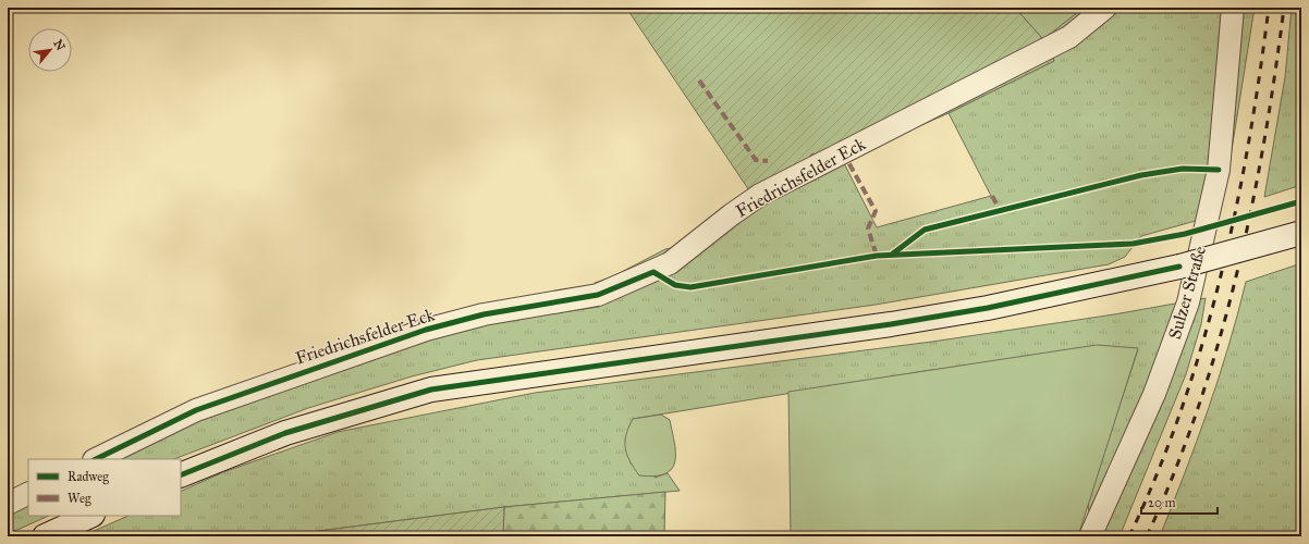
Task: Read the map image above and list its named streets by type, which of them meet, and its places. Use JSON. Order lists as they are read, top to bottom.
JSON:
{
  "streets": {
    "street": ["Friedrichsfelder Eck", "Sulzer Straße"]
  },
  "legend": ["Radweg", "Weg"],
  "scale_bar": "20 m",
  "north": "top right"
}
